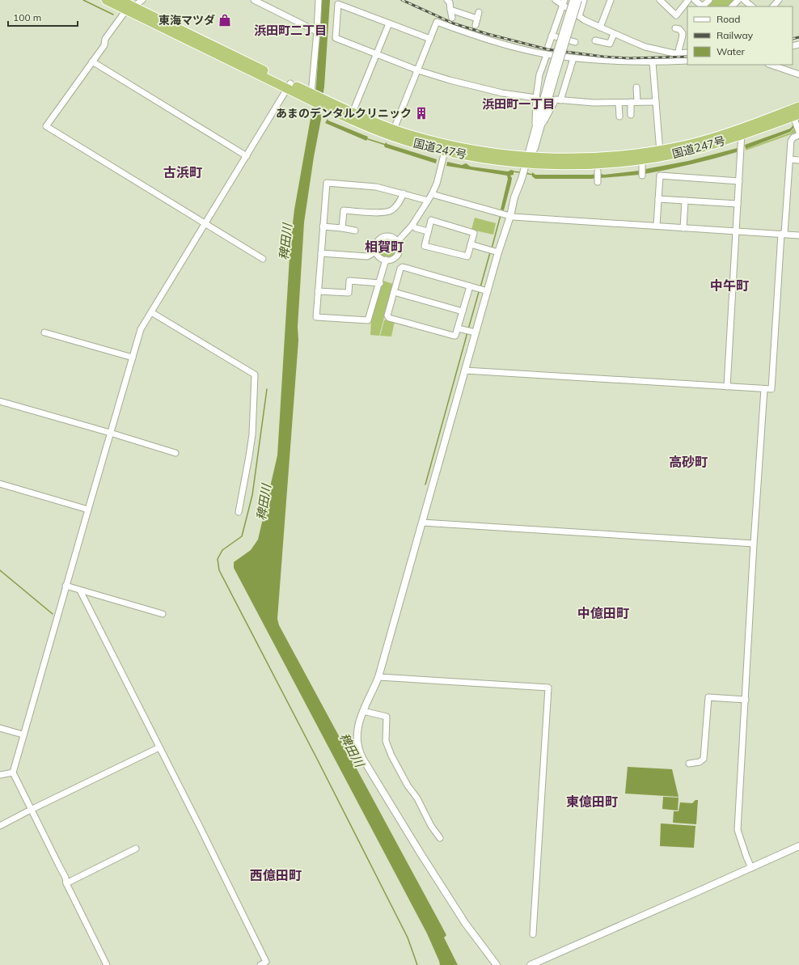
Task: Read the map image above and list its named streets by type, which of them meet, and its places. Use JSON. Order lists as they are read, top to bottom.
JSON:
{
  "streets": {
    "highway": ["国道247号"]
  },
  "districts": [
    "浜田町二丁目",
    "浜田町一丁目",
    "古浜町",
    "相賀町",
    "中午町",
    "高砂町",
    "中億田町",
    "東億田町",
    "西億田町"
  ],
  "water": ["稗田川"],
  "places": {
    "shop": ["東海マツダ"],
    "building": ["あまのデンタルクリニック"]
  },
  "legend": ["Road", "Railway", "Water"],
  "scale_bar": "100 m"
}
